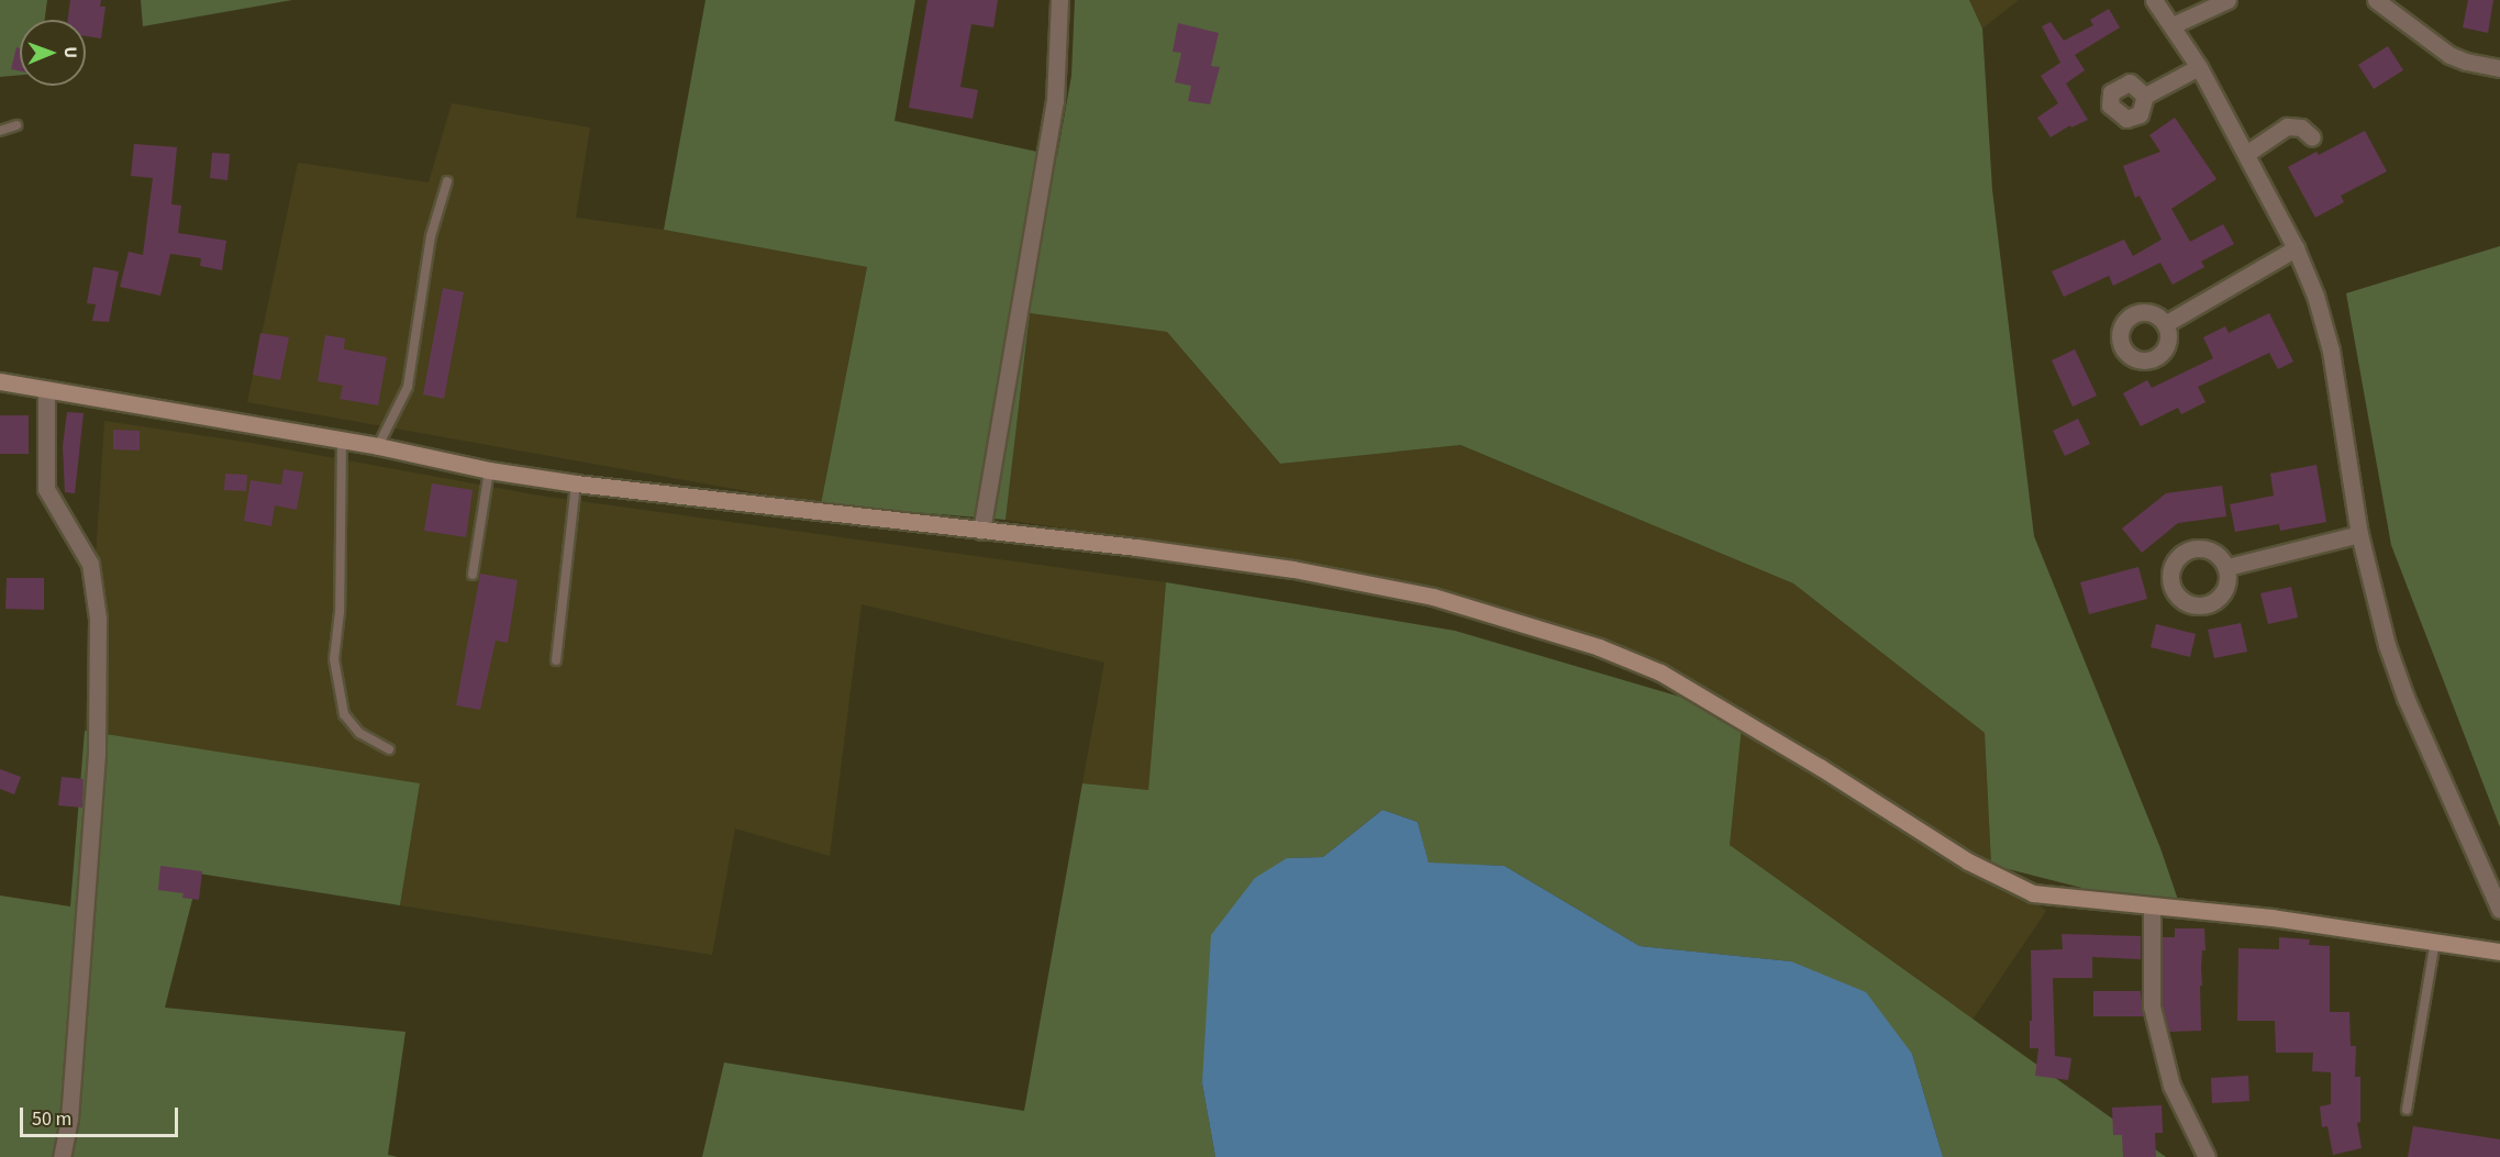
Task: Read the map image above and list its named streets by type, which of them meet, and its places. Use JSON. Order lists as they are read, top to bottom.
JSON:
{
  "scale_bar": "50 m",
  "north": "right"
}
